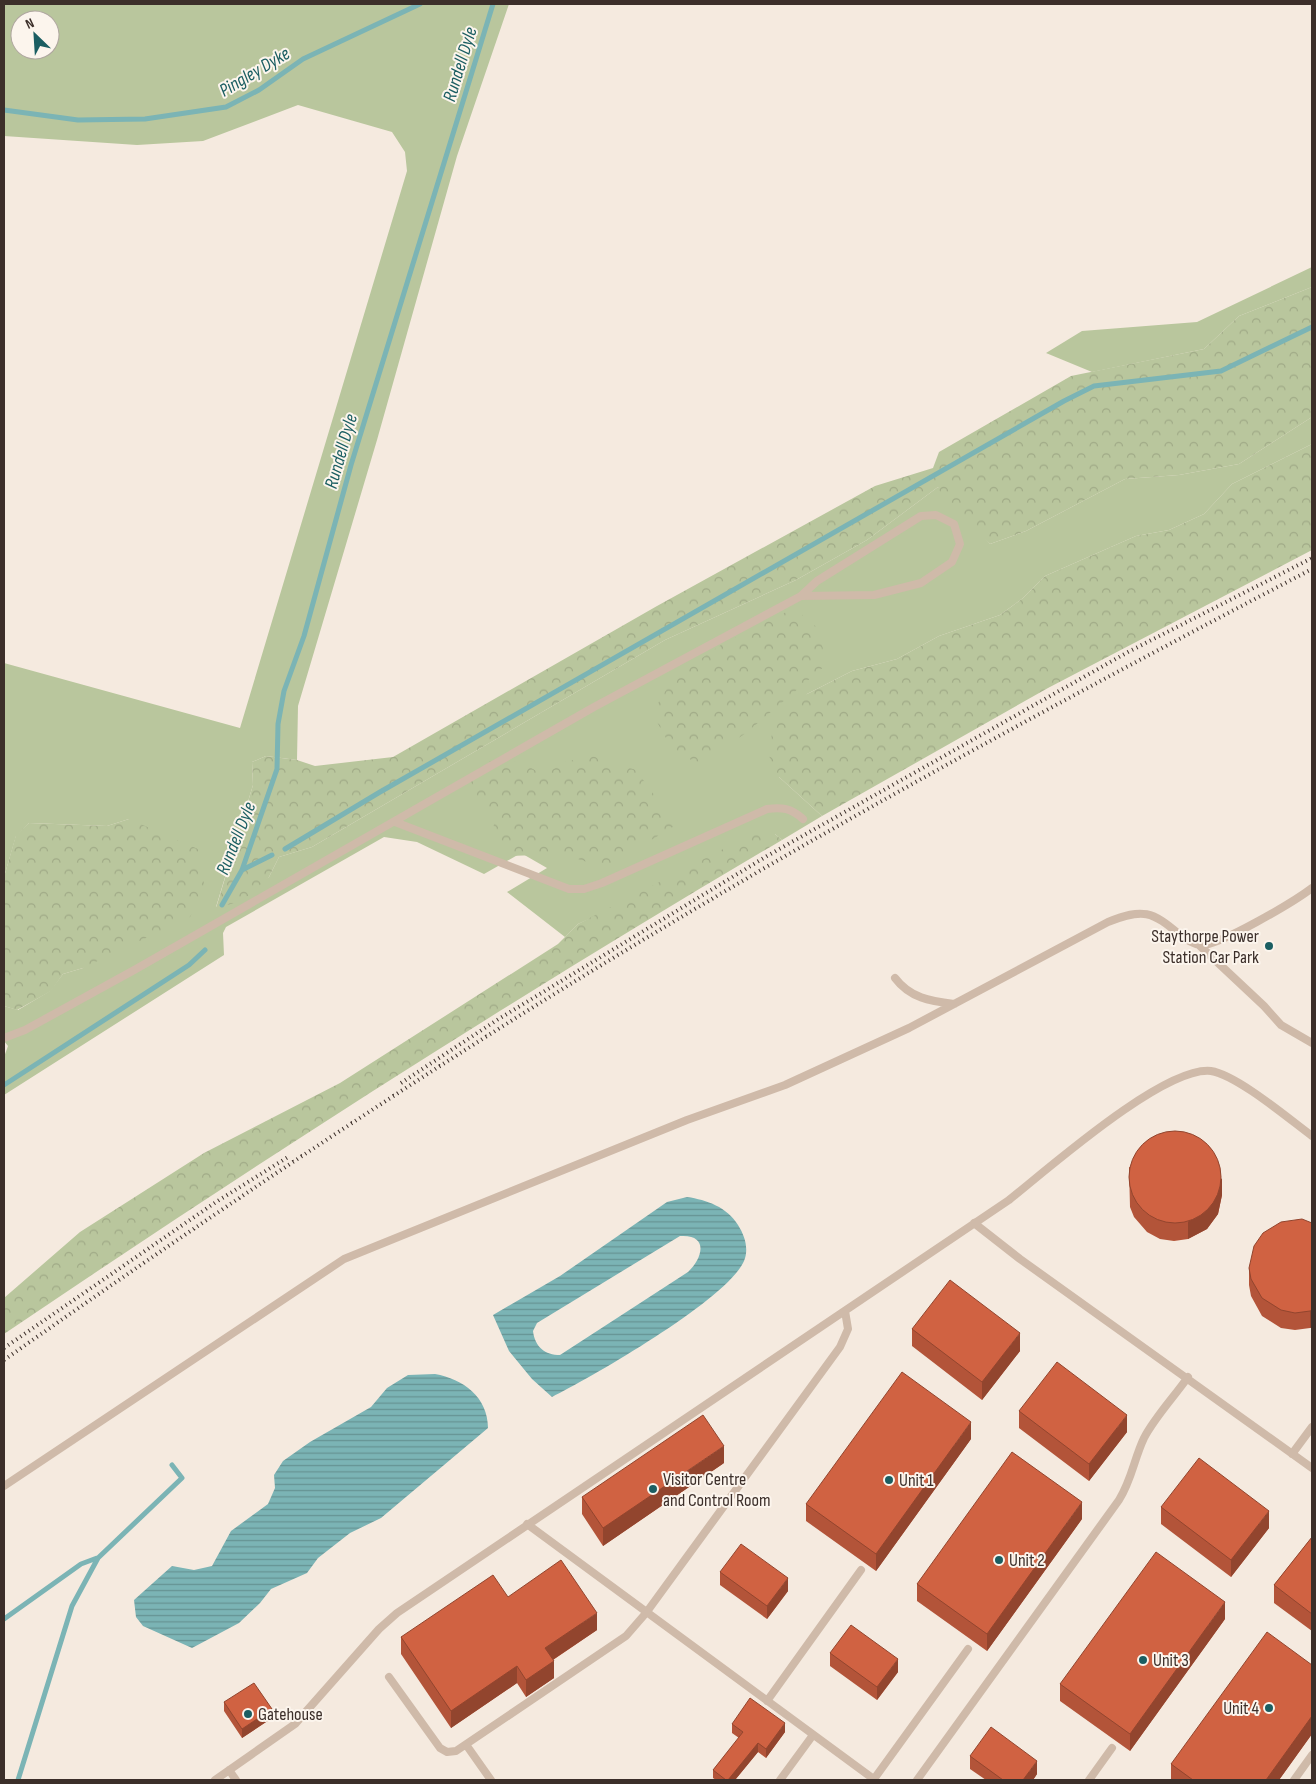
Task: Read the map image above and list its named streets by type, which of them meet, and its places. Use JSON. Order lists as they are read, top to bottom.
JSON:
{
  "water": ["Rundell Dyle", "Pingley Dyke"],
  "places": [
    "Staythorpe Power Station Car Park",
    "Unit 1",
    "Visitor Centre and Control Room",
    "Unit 2",
    "Unit 3",
    "Unit 4",
    "Gatehouse"
  ],
  "north": "top left"
}
